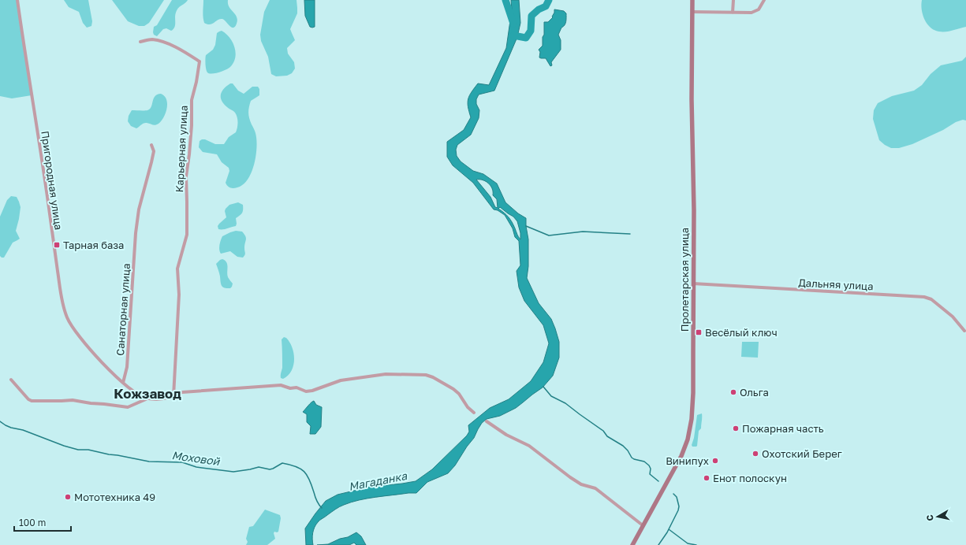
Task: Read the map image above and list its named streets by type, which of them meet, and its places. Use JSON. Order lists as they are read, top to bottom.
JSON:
{
  "streets": {
    "main road": ["Пролетарская улица"],
    "street": [
      "Карьерная улица",
      "Пригородная улица",
      "Дальняя улица",
      "Санаторная улица"
    ]
  },
  "crossings": [
    ["Карьерная улица", "Пригородная улица"],
    ["Пригородная улица", "Санаторная улица"],
    ["Пролетарская улица", "Дальняя улица"]
  ],
  "districts": ["Кожзавод"],
  "water": ["Моховой", "Магаданка"],
  "places": {
    "transit": ["Тарная база", "Весёлый ключ"],
    "other": [
      "Ольга",
      "Пожарная часть",
      "Охотский Берег",
      "Винипух",
      "Енот полоскун",
      "Мототехника 49"
    ]
  },
  "scale_bar": "100 m",
  "north": "left"
}
